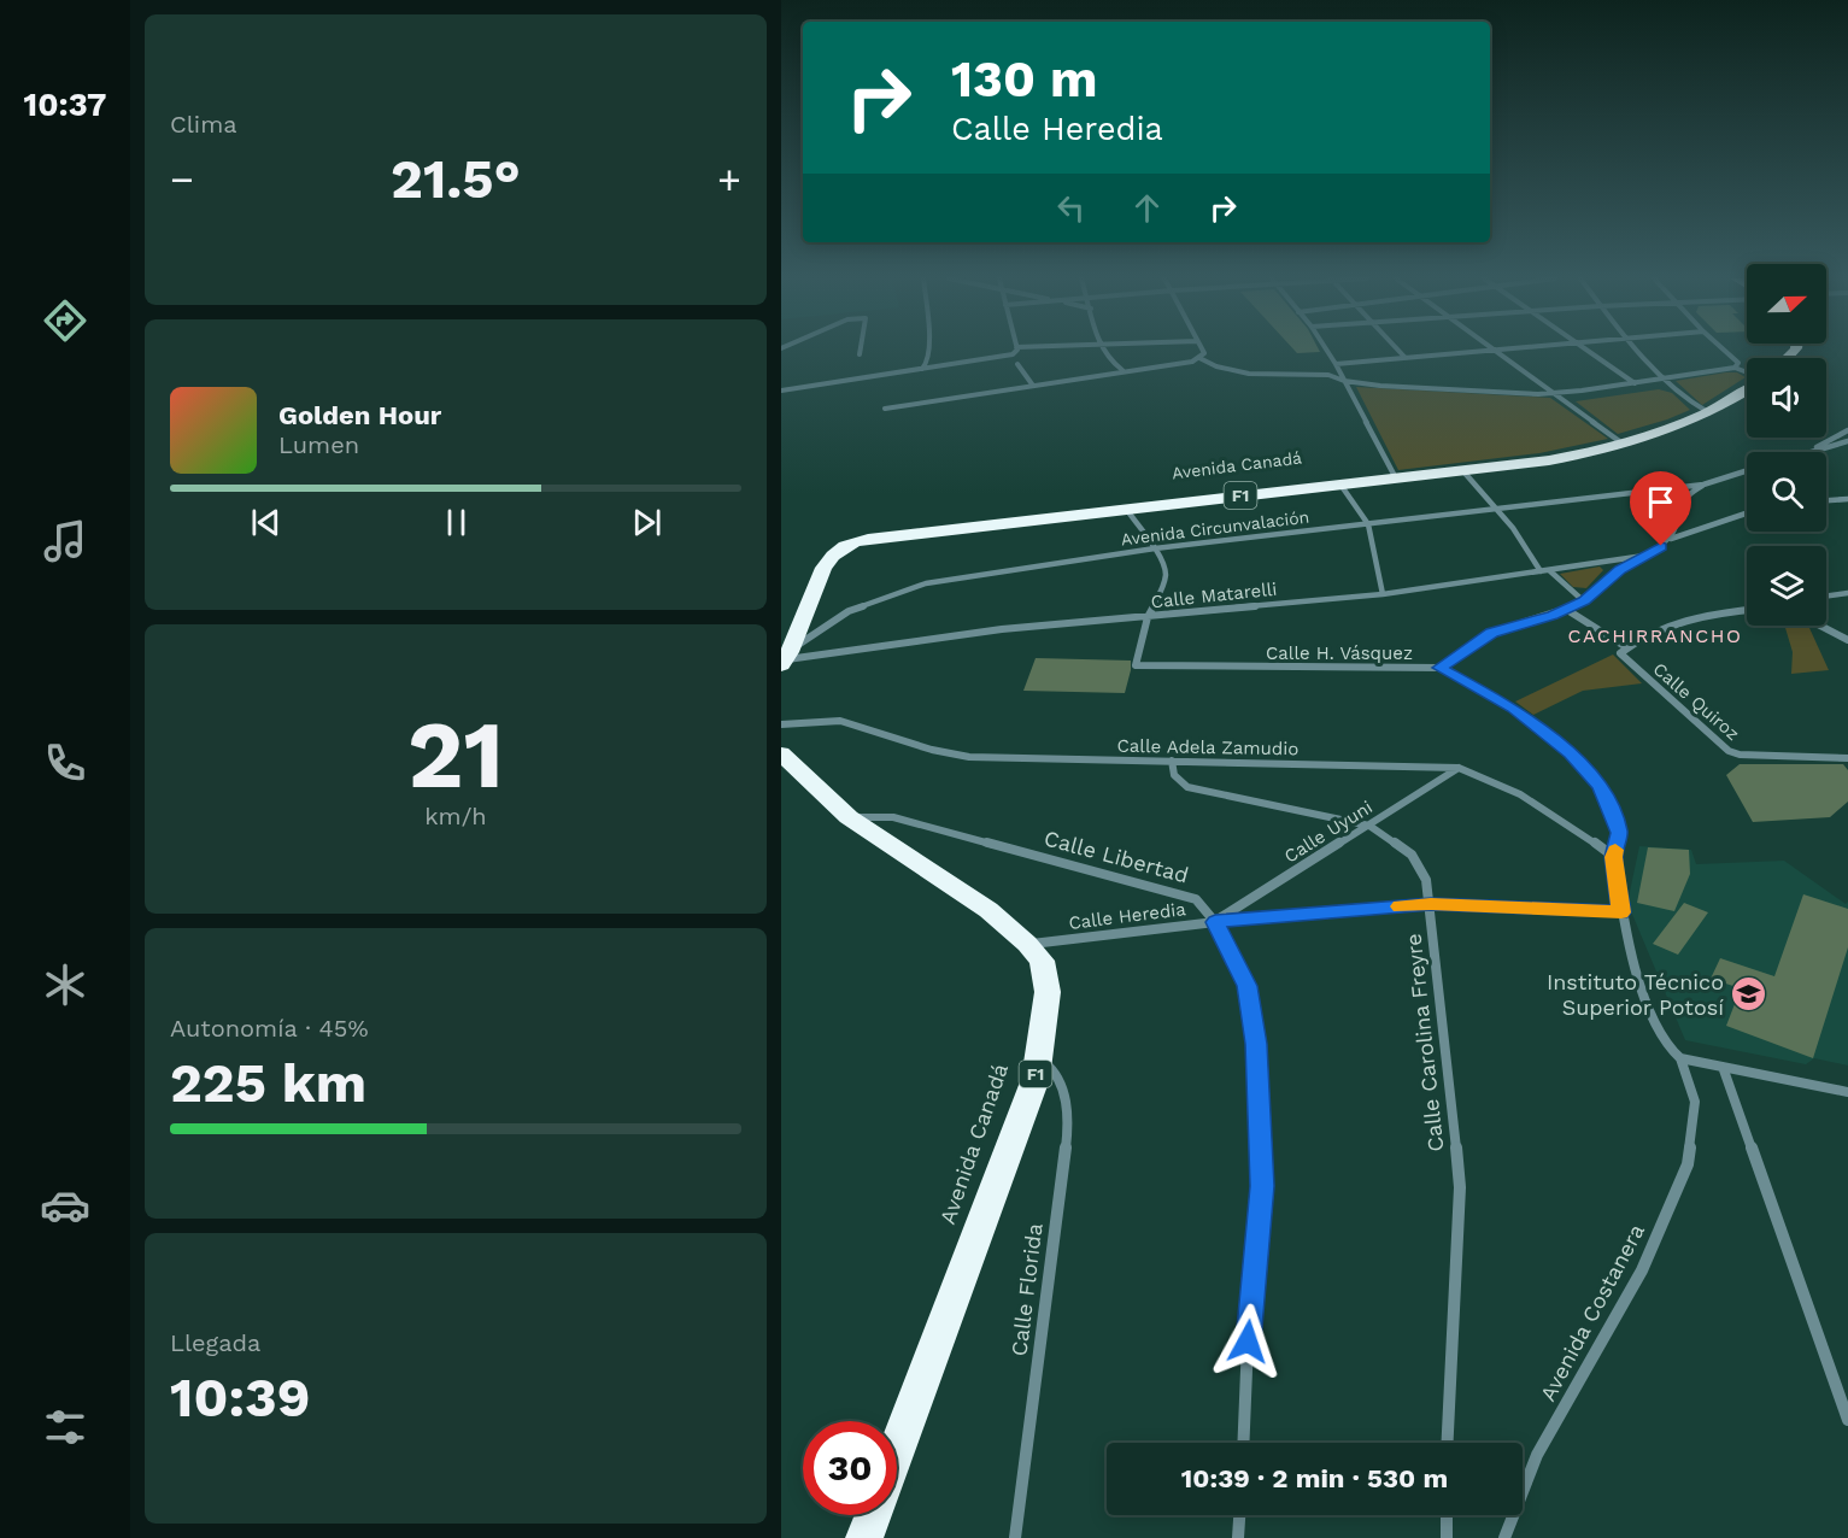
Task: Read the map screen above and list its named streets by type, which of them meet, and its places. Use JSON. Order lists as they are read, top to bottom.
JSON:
{
  "streets": {
    "highway": ["Avenida Canadá", "F1"],
    "street": [
      "Avenida Circunvalación",
      "Calle Matarelli",
      "Calle H. Vásquez",
      "Calle Quiroz",
      "Calle Adela Zamudio",
      "Calle Uyuni",
      "Calle Libertad",
      "Calle Heredia",
      "Calle Carolina Freyre",
      "Calle Florida",
      "Avenida Costanera"
    ]
  },
  "crossings": [
    ["Avenida Canadá", "Avenida Circunvalación"],
    ["Avenida Canadá", "Calle Matarelli"],
    ["Avenida Canadá", "Calle Libertad"],
    ["Avenida Canadá", "Calle Heredia"],
    ["Avenida Canadá", "Calle Florida"],
    ["Avenida Circunvalación", "Calle Matarelli"],
    ["Calle Matarelli", "Calle H. Vásquez"],
    ["Calle H. Vásquez", "Calle Quiroz"],
    ["Calle Adela Zamudio", "Calle Uyuni"],
    ["Calle Adela Zamudio", "Calle Carolina Freyre"],
    ["Calle Uyuni", "Calle Libertad"],
    ["Calle Uyuni", "Calle Heredia"],
    ["Calle Uyuni", "Calle Carolina Freyre"],
    ["Calle Libertad", "Calle Heredia"],
    ["Calle Heredia", "Calle Carolina Freyre"]
  ],
  "districts": ["CACHIRRANCHO"],
  "places": {
    "school or university": ["Instituto Técnico Superior Potosí"]
  },
  "north": "right",
  "page": {
    "tabs": "10:37",
    "tile": [
      "Clima",
      ["21", "km/h"],
      ["Autonomía · 45%", "225 km"],
      ["Llegada", "10:39"]
    ],
    "turn": ["130 m", "Calle Heredia"],
    "heat": ["−", "21.5°", "+"],
    "song": ["Golden Hour", "Lumen"],
    "limit": "30",
    "trip": "10:39 · 2 min · 530 m"
  }
}
